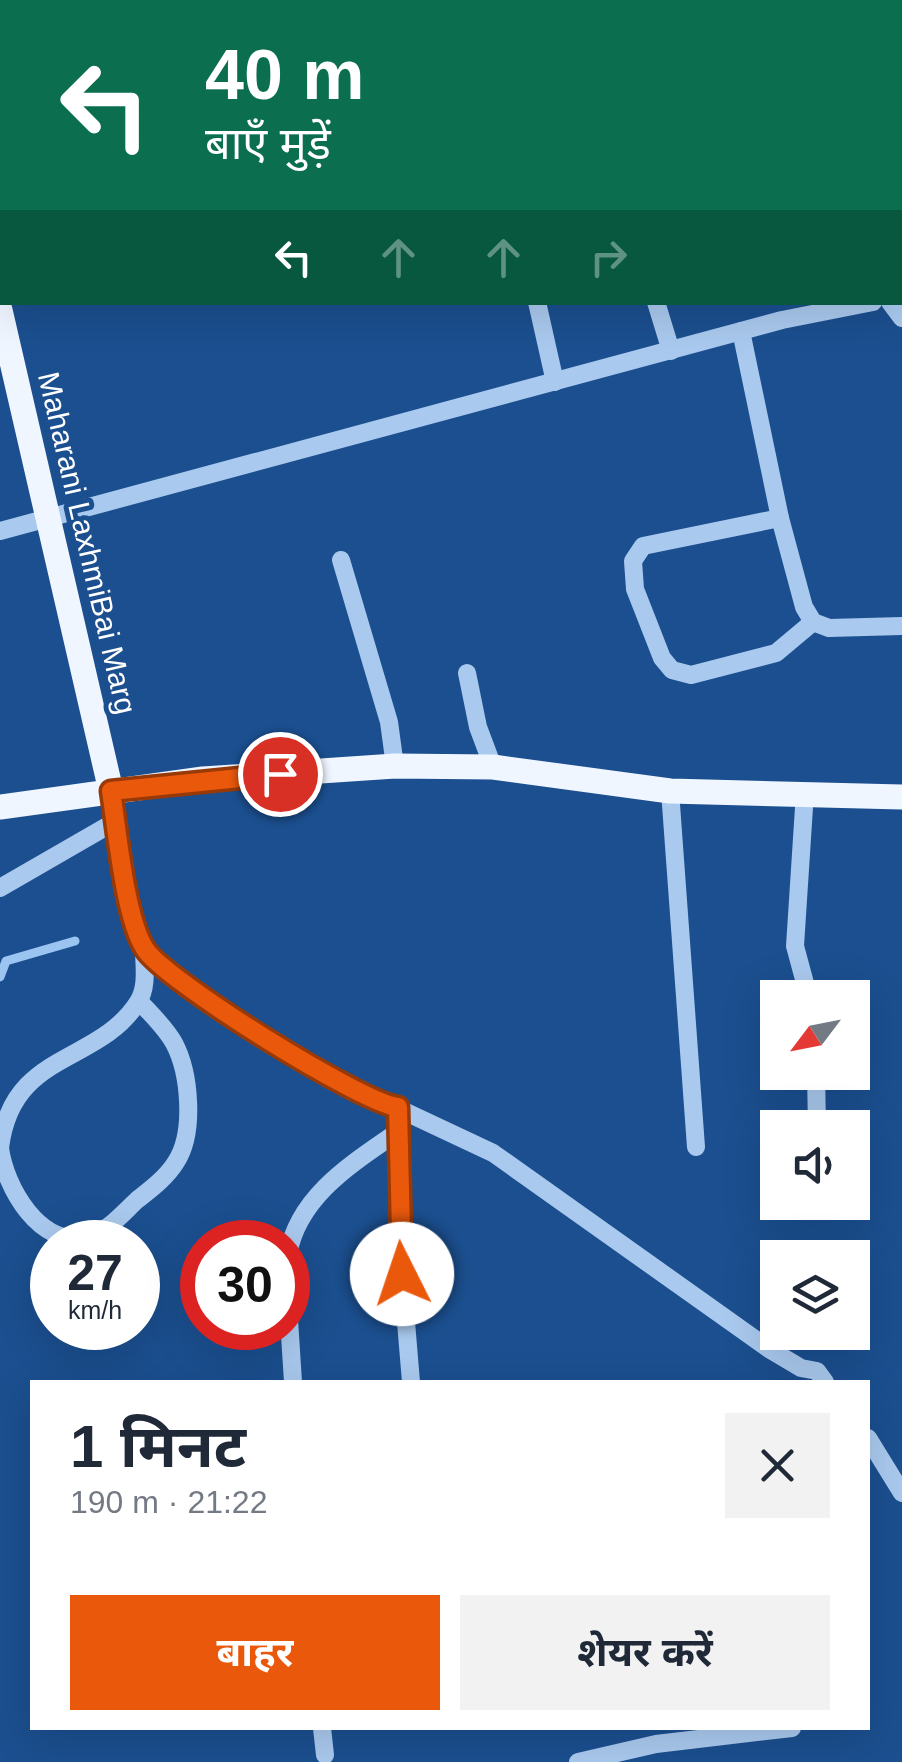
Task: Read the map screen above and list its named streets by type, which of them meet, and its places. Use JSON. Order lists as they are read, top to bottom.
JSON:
{
  "streets": {
    "main road": ["Maharani LaxhmiBai Marg"]
  },
  "north": "bottom left",
  "page": {
    "turn": ["40 m", "बाएँ मुड़ें"],
    "speed": "27 km/h",
    "limit": "30",
    "heading": ["1 मिनट", "190 m · 21:22"],
    "buttons": ["बाहर", "शेयर करें"]
  }
}
